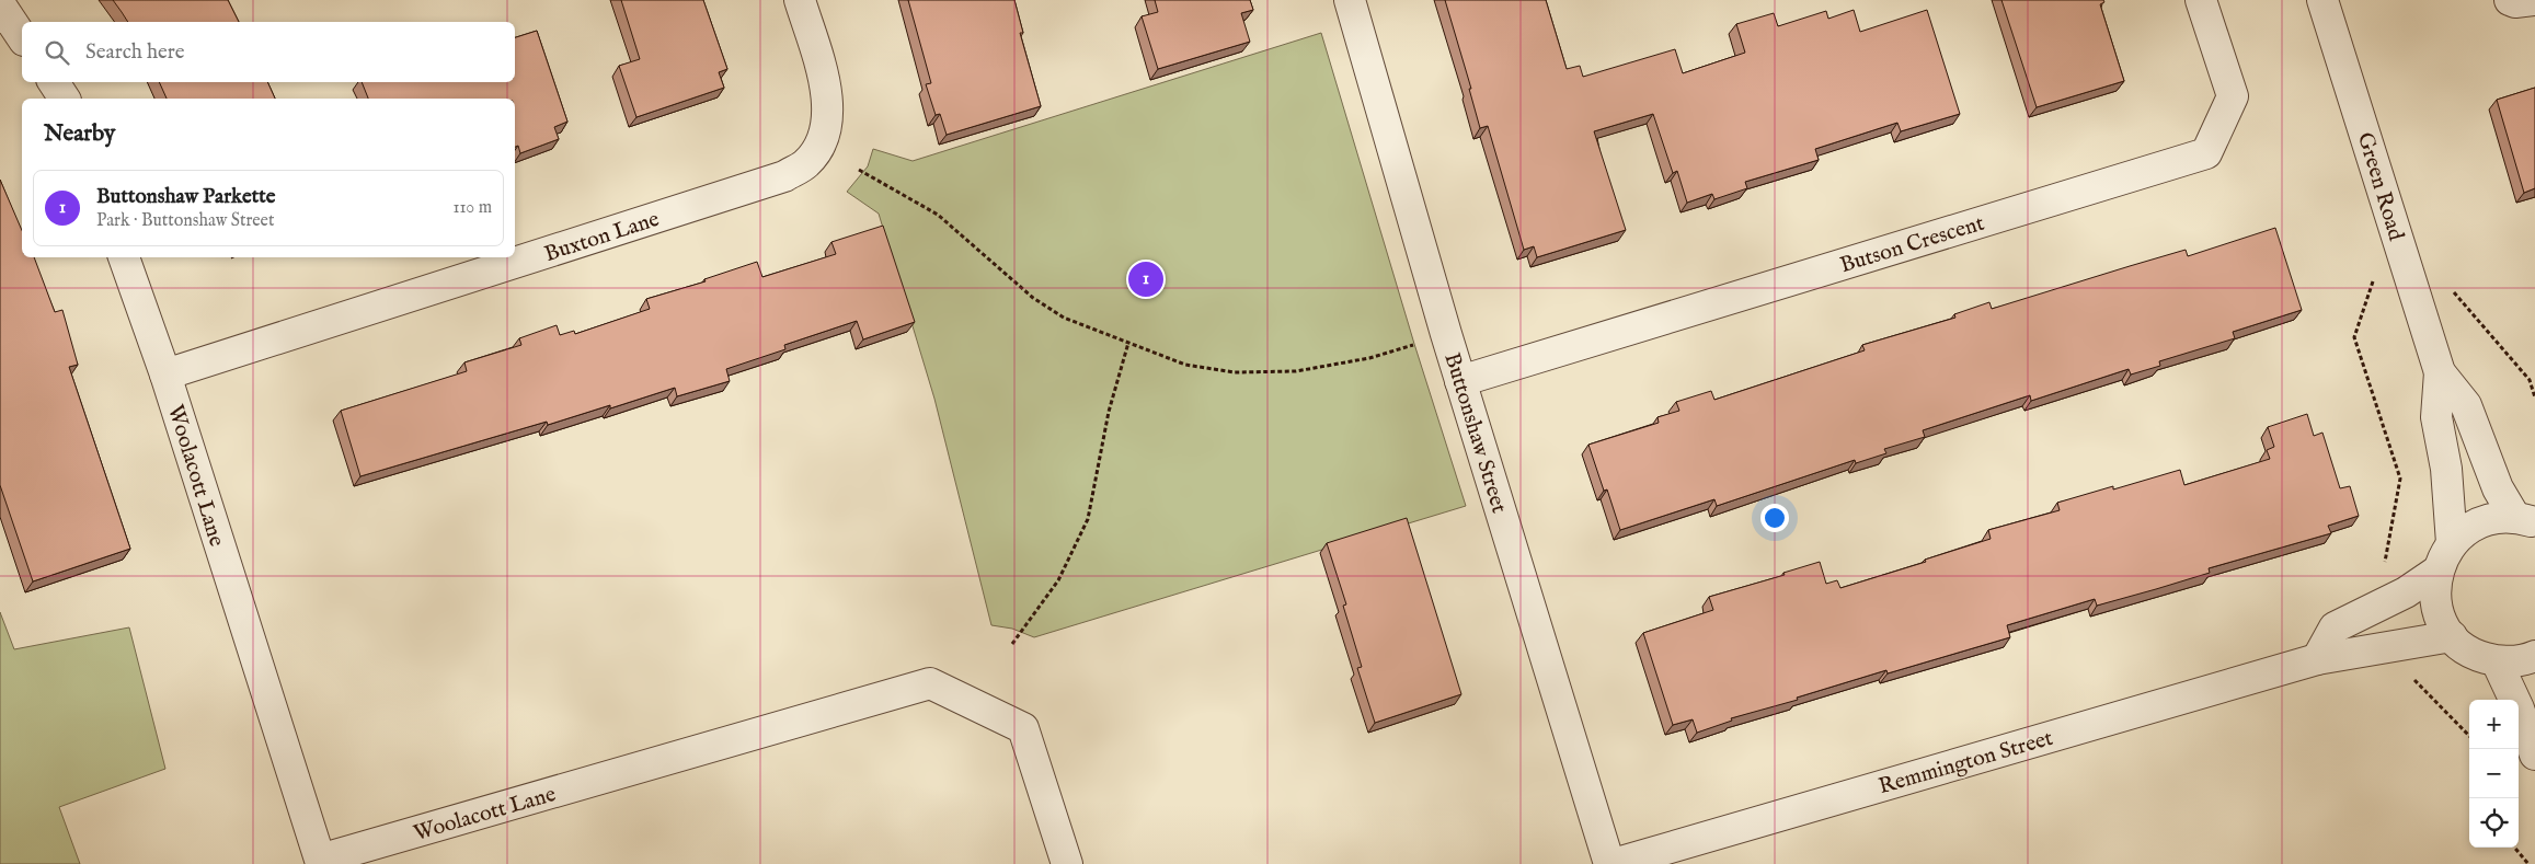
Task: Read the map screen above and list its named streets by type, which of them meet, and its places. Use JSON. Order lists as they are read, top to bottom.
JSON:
{
  "streets": {
    "street": [
      "Green Road",
      "Buxton Lane",
      "Butson Crescent",
      "Buttonshaw Street",
      "Woolacott Lane",
      "Remmington Street"
    ]
  },
  "crossings": [
    ["Buxton Lane", "Woolacott Lane"],
    ["Butson Crescent", "Buttonshaw Street"]
  ],
  "page": {
    "search": "Search here",
    "heading": "Nearby",
    "list": [
      {
        "mark": "1",
        "name": "Buttonshaw Parkette",
        "note": "Park · Buttonshaw Street",
        "value": "110 m"
      }
    ],
    "pins": "1",
    "map_buttons": ["+", "−"]
  }
}
